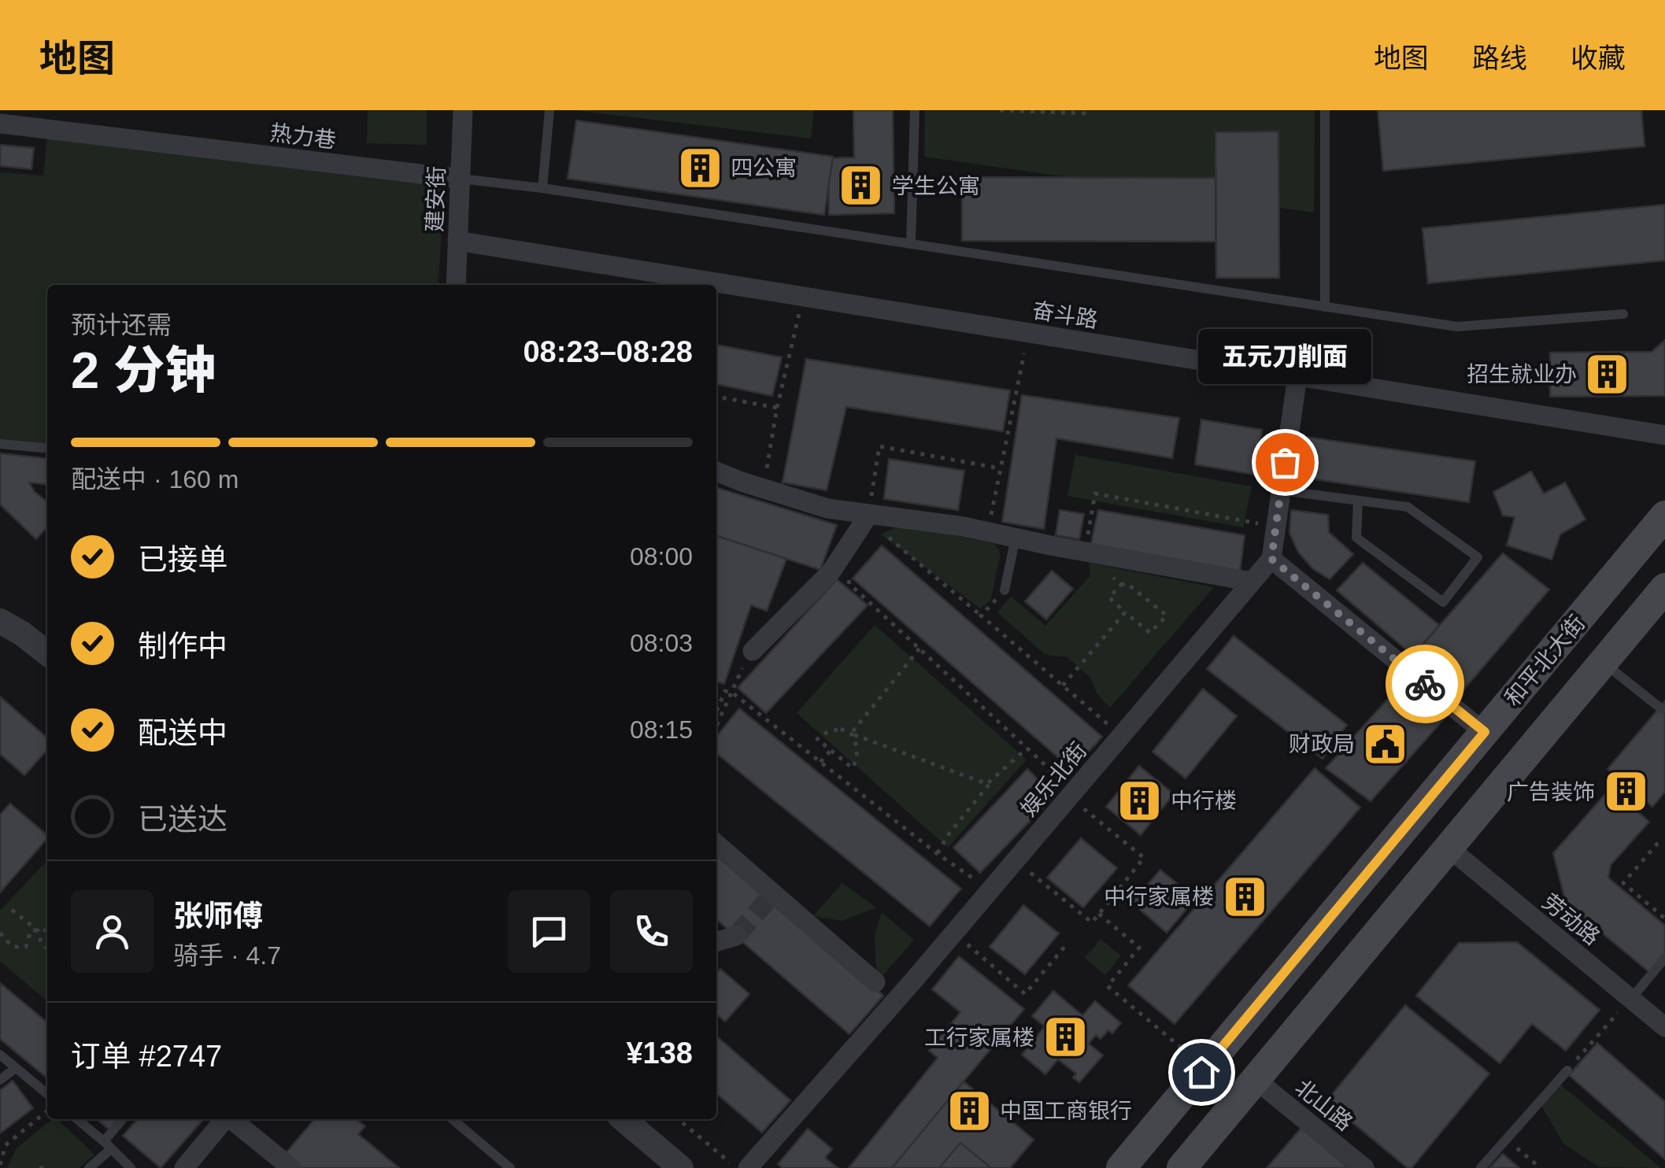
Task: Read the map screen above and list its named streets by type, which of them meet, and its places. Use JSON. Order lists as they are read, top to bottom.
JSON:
{
  "streets": {
    "main road": ["和平北大街"],
    "street": [
      "热力巷",
      "建安街",
      "奋斗路",
      "娱乐北街",
      "劳动路",
      "北山路"
    ]
  },
  "crossings": [
    ["热力巷", "建安街"],
    ["建安街", "奋斗路"]
  ],
  "places": {
    "building": [
      "四公寓",
      "学生公寓",
      "招生就业办",
      "广告装饰",
      "中行楼",
      "中行家属楼",
      "工行家属楼",
      "中国工商银行"
    ],
    "other": ["五元刀削面"],
    "public building": ["财政局"]
  },
  "page": {
    "header": "地图",
    "nav": ["地图", "路线", "收藏"],
    "heading": ["2 分钟", "预计还需", "08:23–08:28"],
    "panel": [
      "张师傅",
      "骑手 · 4.7",
      "订单 #2747",
      "¥138"
    ],
    "bubble": "五元刀削面",
    "bar": "配送中 · 160 m",
    "list": [
      ["已接单", "08:00"],
      ["制作中", "08:03"],
      ["配送中", "08:15"],
      "已送达"
    ]
  }
}
